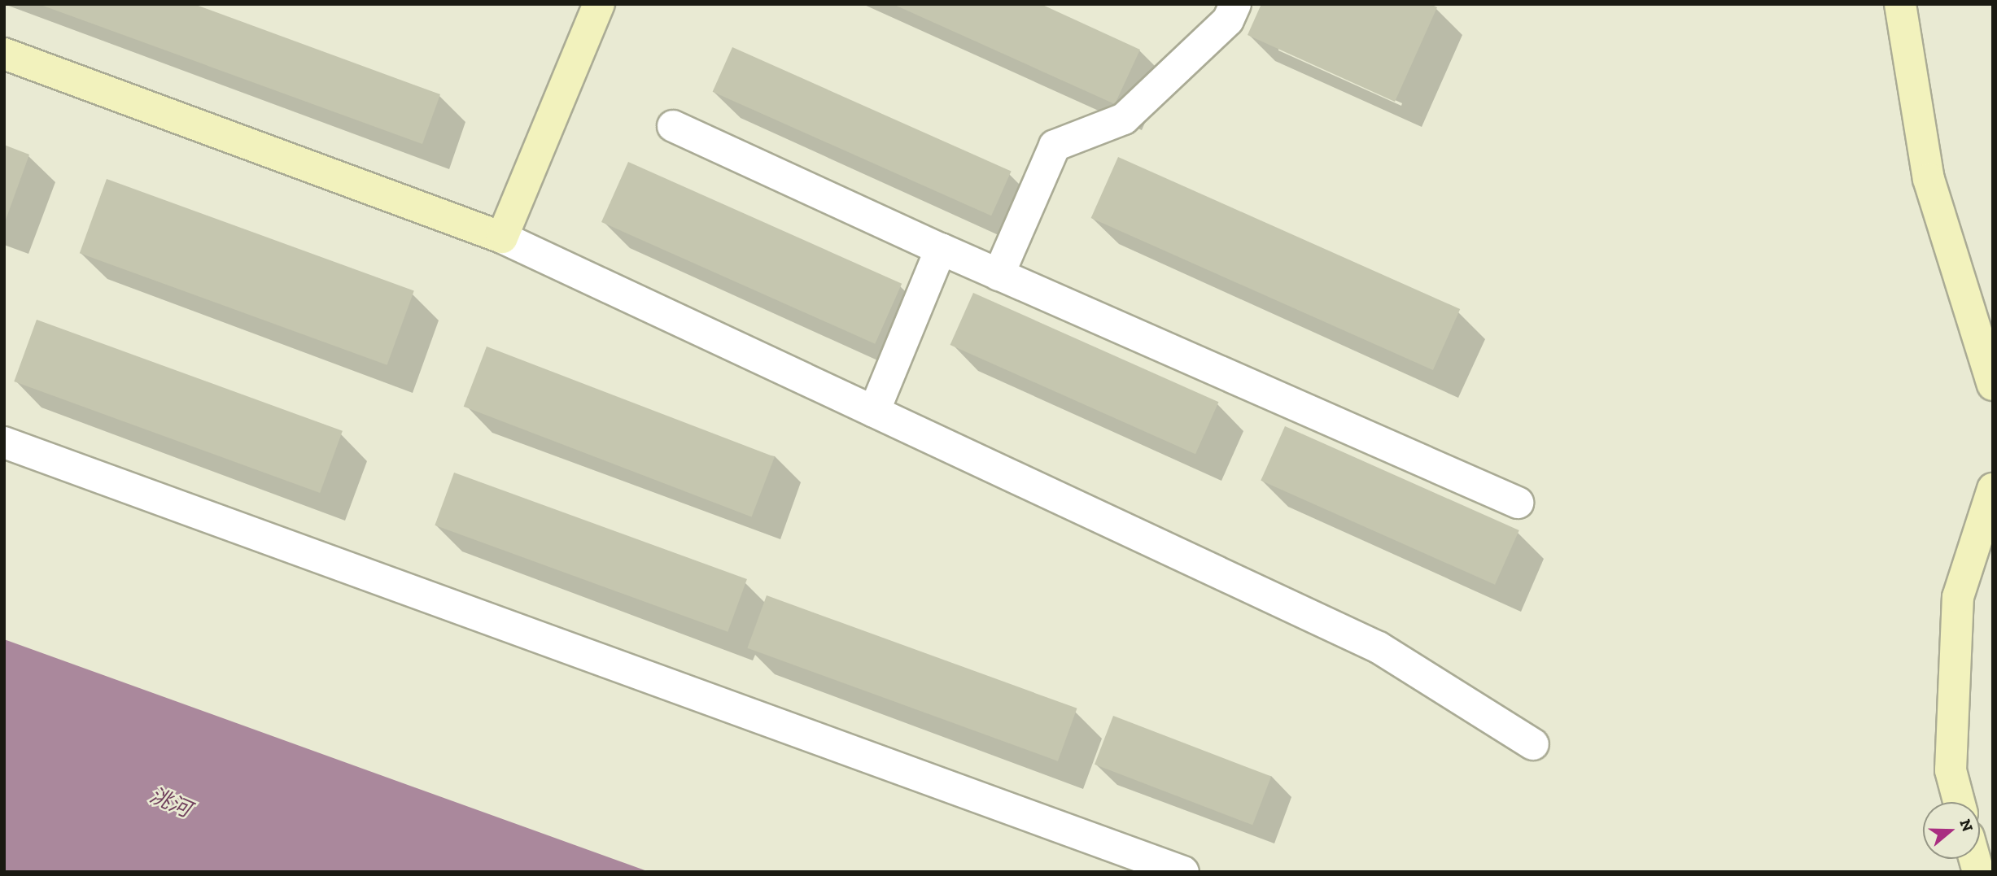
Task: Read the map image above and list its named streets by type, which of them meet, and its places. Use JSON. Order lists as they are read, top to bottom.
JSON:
{
  "water": ["洮河"],
  "north": "right"
}
